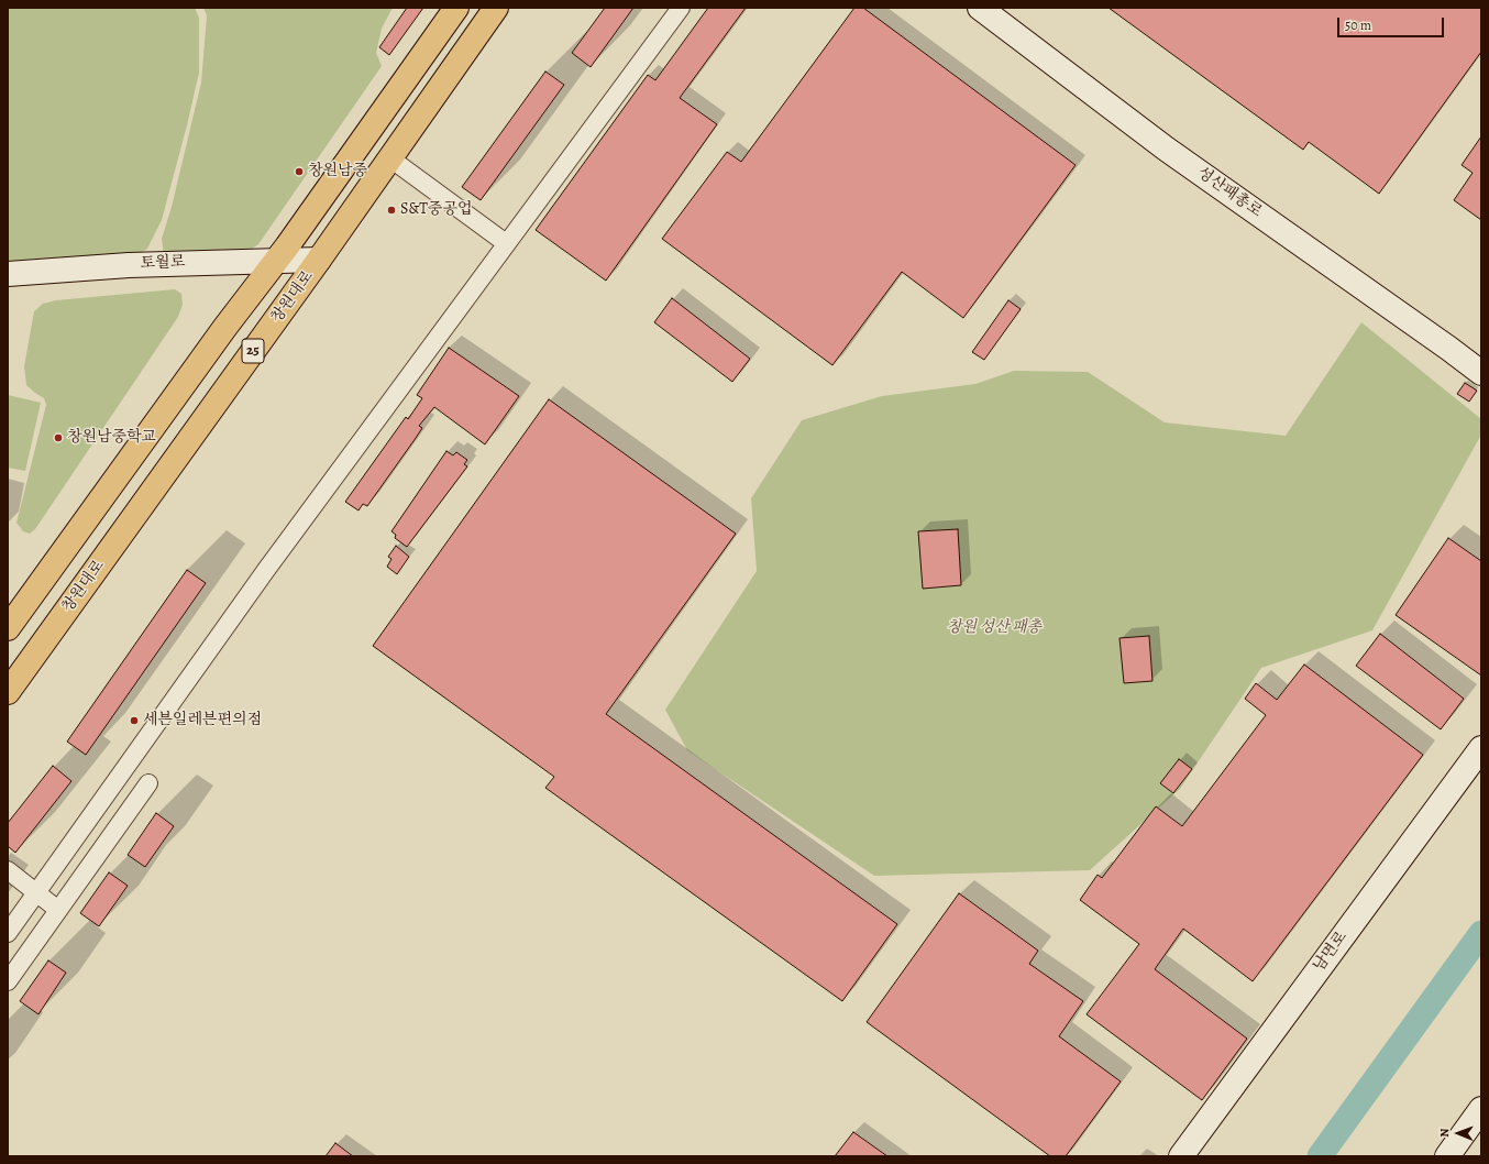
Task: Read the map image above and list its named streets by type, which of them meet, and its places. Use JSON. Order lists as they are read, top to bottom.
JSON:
{
  "streets": {
    "main road": ["창원대로", "25"],
    "street": ["성산패총로", "토월로", "남면로"]
  },
  "crossings": [
    ["토월로", "창원대로"],
    ["토월로", "25"]
  ],
  "parks": ["창원 성산 패총"],
  "places": [
    "창원남중",
    "S&T중공업",
    "창원남중학교",
    "세븐일레븐편의점"
  ],
  "scale_bar": "50 m",
  "north": "left"
}
